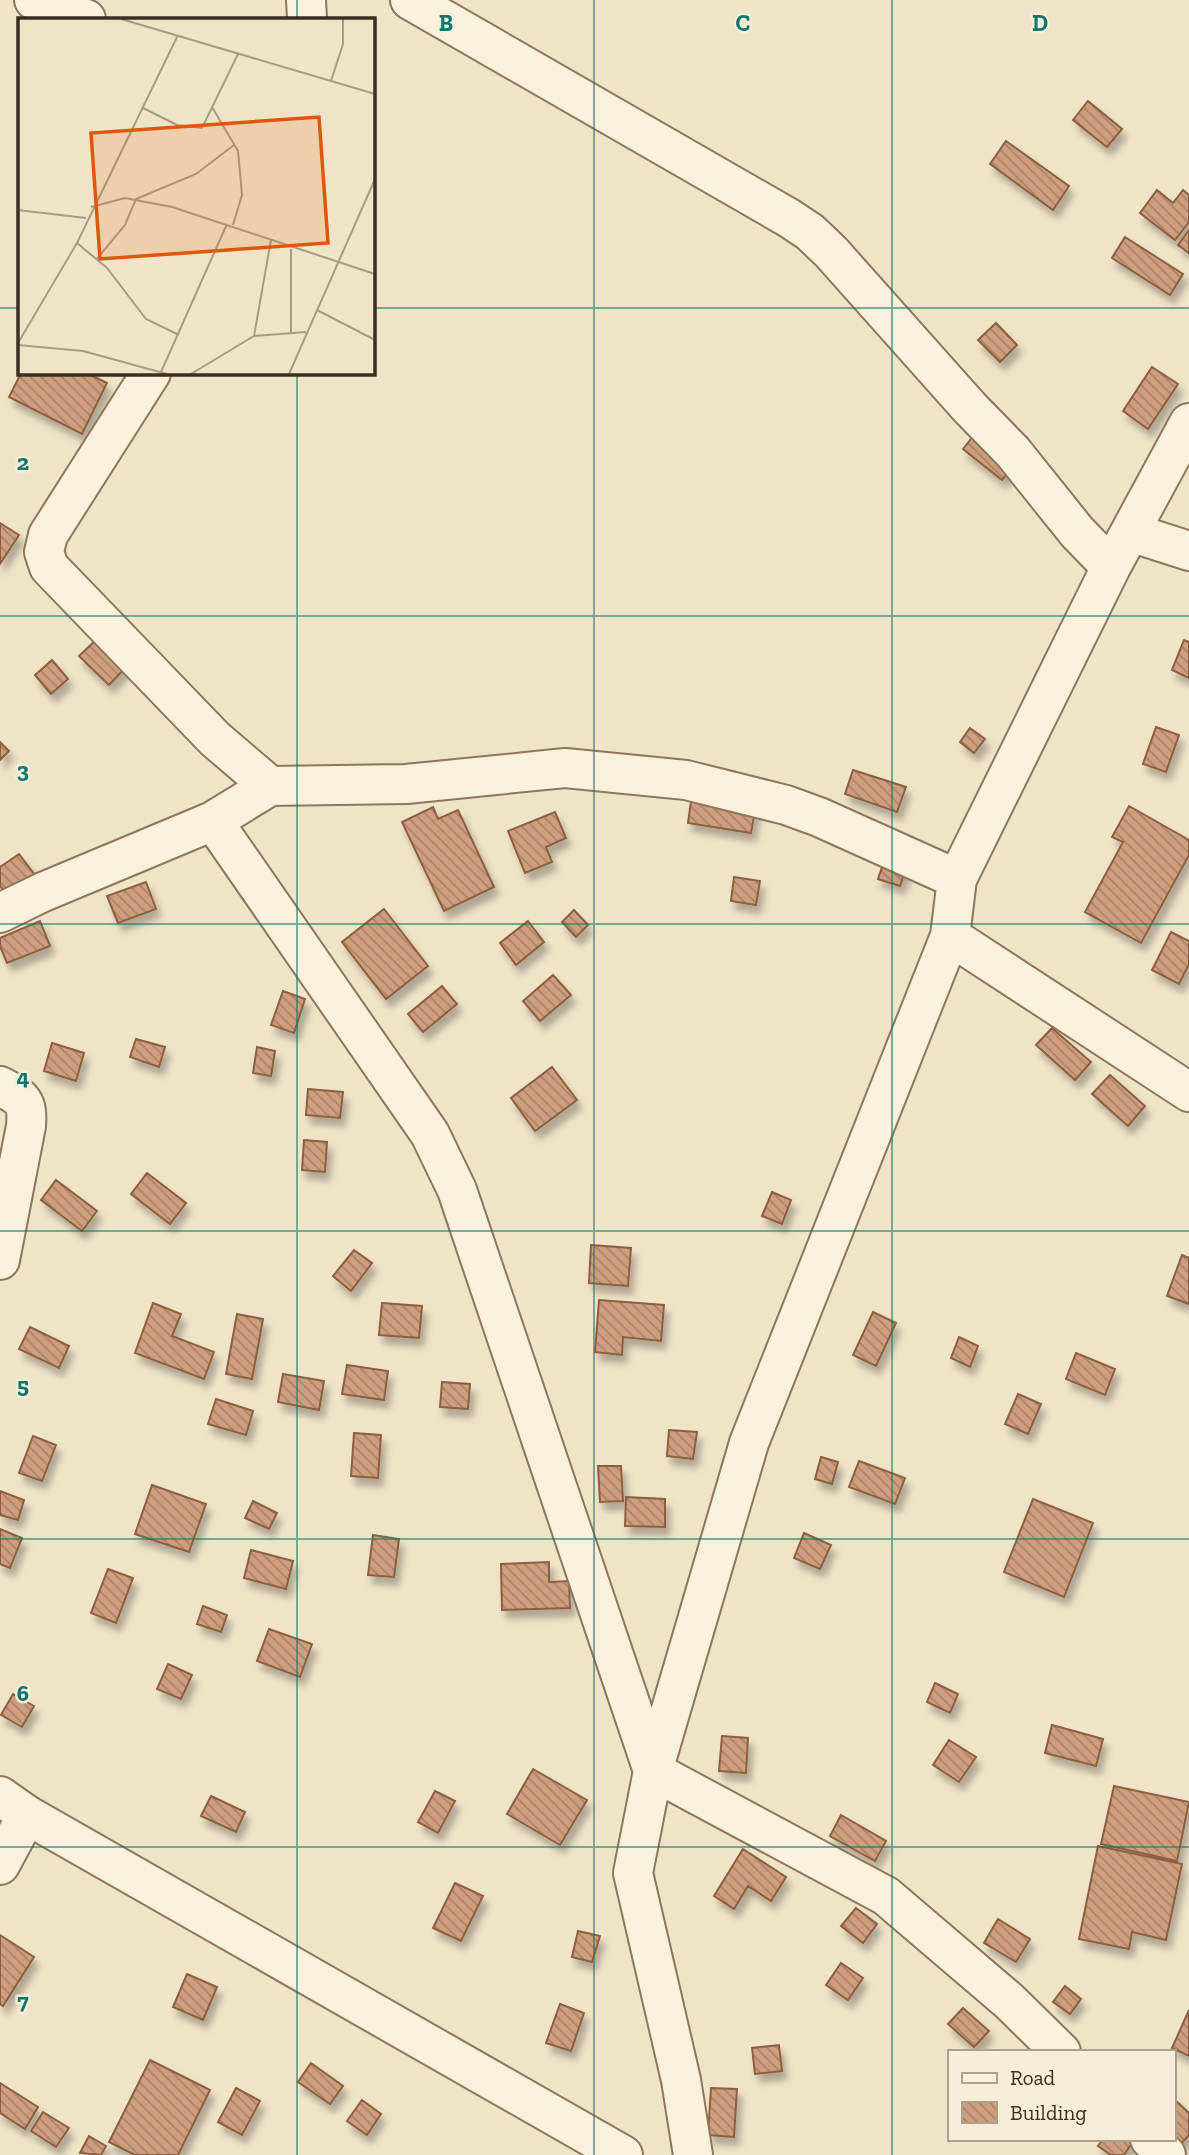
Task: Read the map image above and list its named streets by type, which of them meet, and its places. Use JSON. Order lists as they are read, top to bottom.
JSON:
{
  "legend": ["Road", "Building"],
  "grid": {
    "columns": ["B", "C", "D"],
    "rows": [
      "2",
      "3",
      "4",
      "5",
      "6",
      "7"
    ]
  }
}
